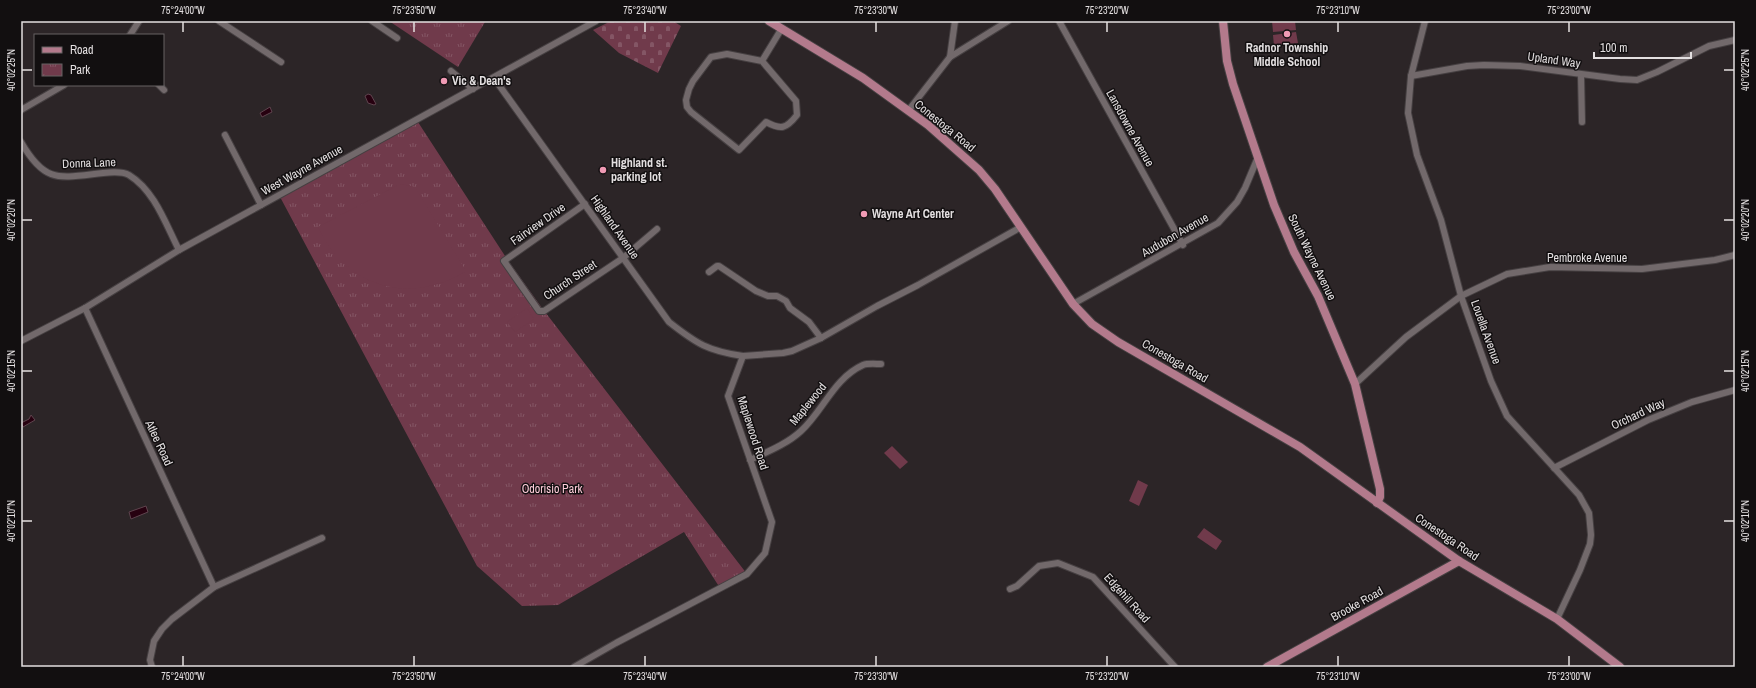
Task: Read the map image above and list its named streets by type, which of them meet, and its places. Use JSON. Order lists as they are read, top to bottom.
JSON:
{
  "streets": {
    "main road": ["Conestoga Road", "South Wayne Avenue", "Brooke Road"],
    "street": [
      "Upland Way",
      "Lansdowne Avenue",
      "Donna Lane",
      "West Wayne Avenue",
      "Fairview Drive",
      "Highland Avenue",
      "Audubon Avenue",
      "Pembroke Avenue",
      "Church Street",
      "Louella Avenue",
      "Maplewood",
      "Orchard Way",
      "Maplewood Road",
      "Atlee Road",
      "Edgehill Road"
    ]
  },
  "crossings": [
    ["Upland Way", "Louella Avenue"],
    ["Conestoga Road", "Audubon Avenue"],
    ["Conestoga Road", "South Wayne Avenue"],
    ["Conestoga Road", "Louella Avenue"],
    ["Conestoga Road", "Brooke Road"],
    ["Lansdowne Avenue", "Audubon Avenue"],
    ["Donna Lane", "West Wayne Avenue"],
    ["West Wayne Avenue", "Highland Avenue"],
    ["West Wayne Avenue", "Atlee Road"],
    ["Fairview Drive", "Highland Avenue"],
    ["Fairview Drive", "Church Street"],
    ["Highland Avenue", "Church Street"],
    ["Highland Avenue", "Maplewood Road"],
    ["Audubon Avenue", "South Wayne Avenue"],
    ["South Wayne Avenue", "Pembroke Avenue"],
    ["Pembroke Avenue", "Louella Avenue"],
    ["Louella Avenue", "Orchard Way"],
    ["Maplewood", "Maplewood Road"]
  ],
  "parks": ["Odorisio Park"],
  "places": [
    "Radnor Township Middle School",
    "Vic & Dean's",
    "Highland st. parking lot",
    "Wayne Art Center"
  ],
  "legend": ["Road", "Park"],
  "scale_bar": "100 m",
  "coordinates": [
    "75°24'00\"W",
    "75°23'50\"W",
    "75°23'40\"W",
    "75°23'30\"W",
    "75°23'20\"W",
    "75°23'10\"W",
    "75°23'00\"W",
    "40°02'25\"N",
    "40°02'20\"N",
    "40°02'15\"N",
    "40°02'10\"N"
  ]
}
